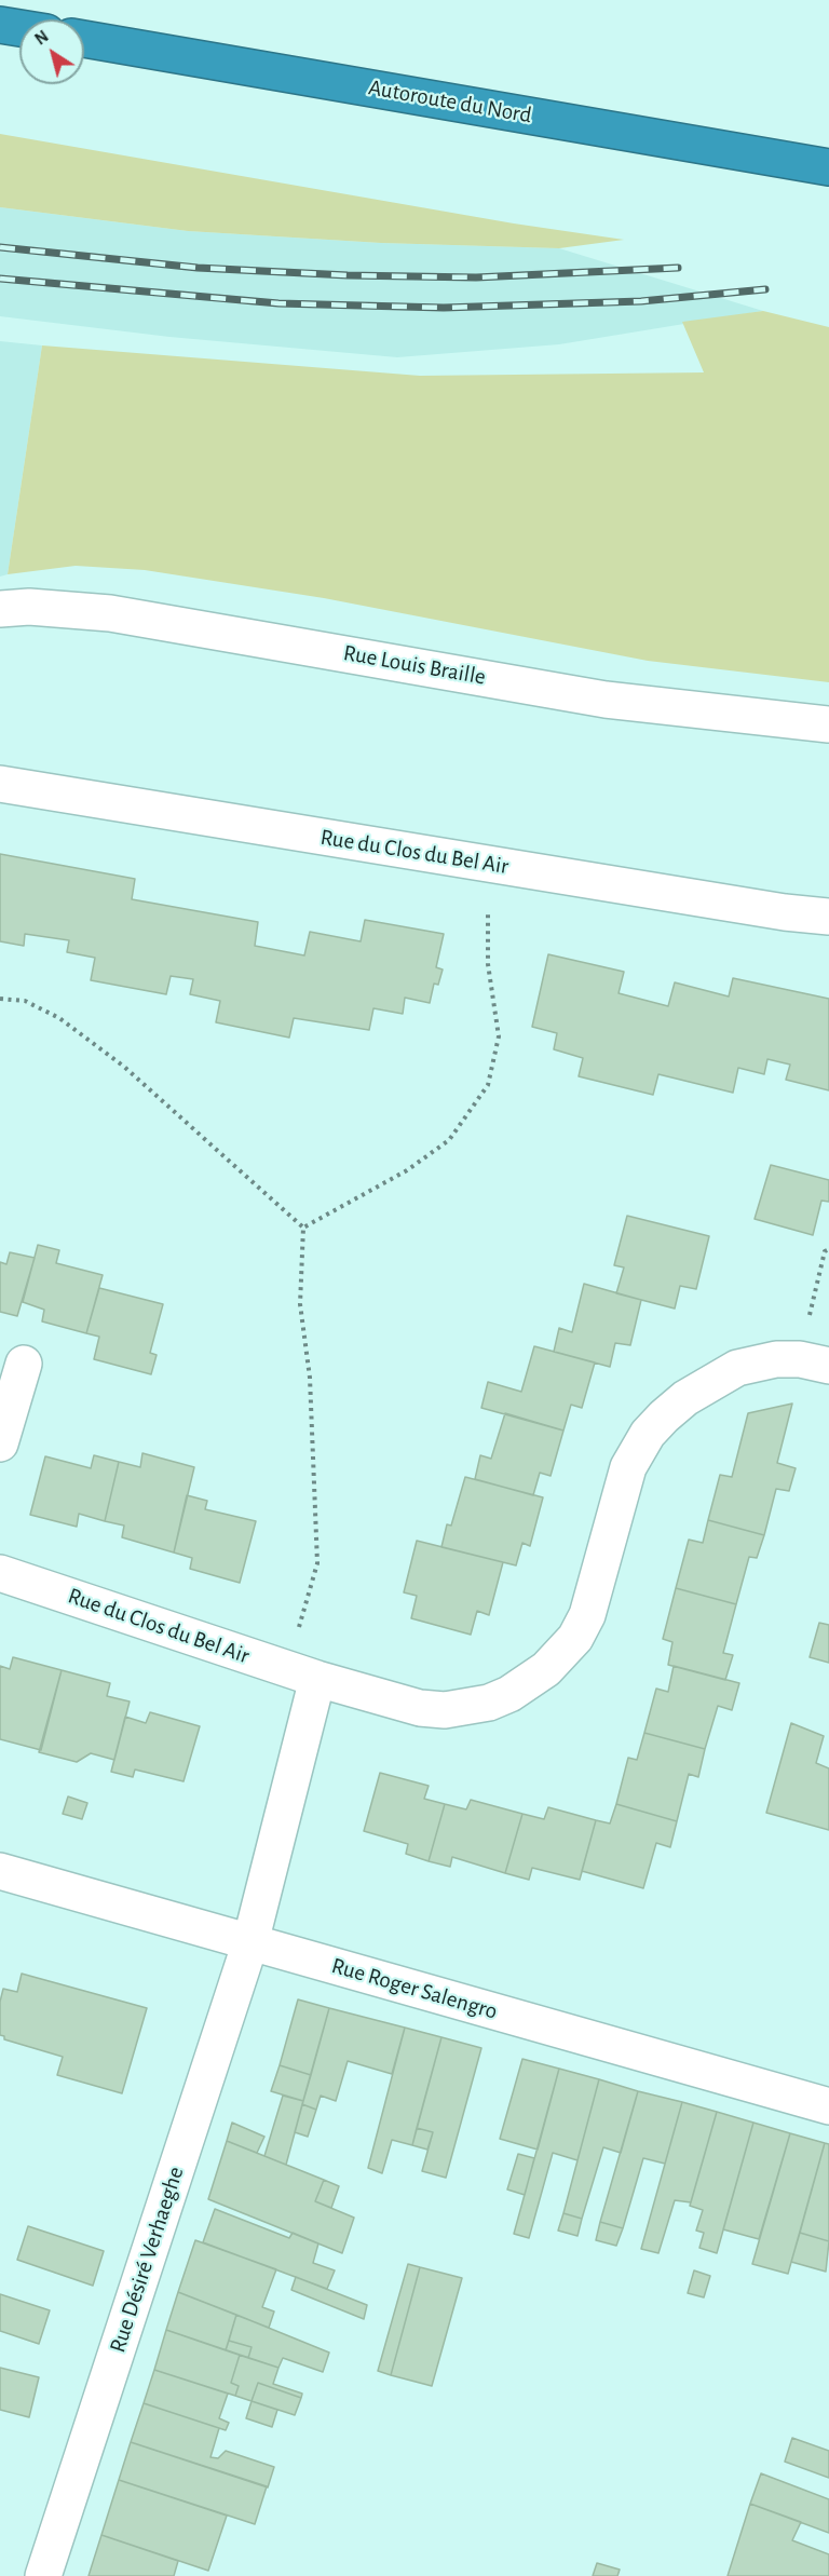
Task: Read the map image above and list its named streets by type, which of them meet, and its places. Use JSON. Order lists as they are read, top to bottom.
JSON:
{
  "streets": {
    "highway": ["Autoroute du Nord"],
    "street": [
      "Rue Louis Braille",
      "Rue du Clos du Bel Air",
      "Rue Roger Salengro",
      "Rue Désiré Verhaeghe"
    ]
  },
  "crossings": [
    ["Rue Roger Salengro", "Rue Désiré Verhaeghe"]
  ],
  "north": "top left"
}
